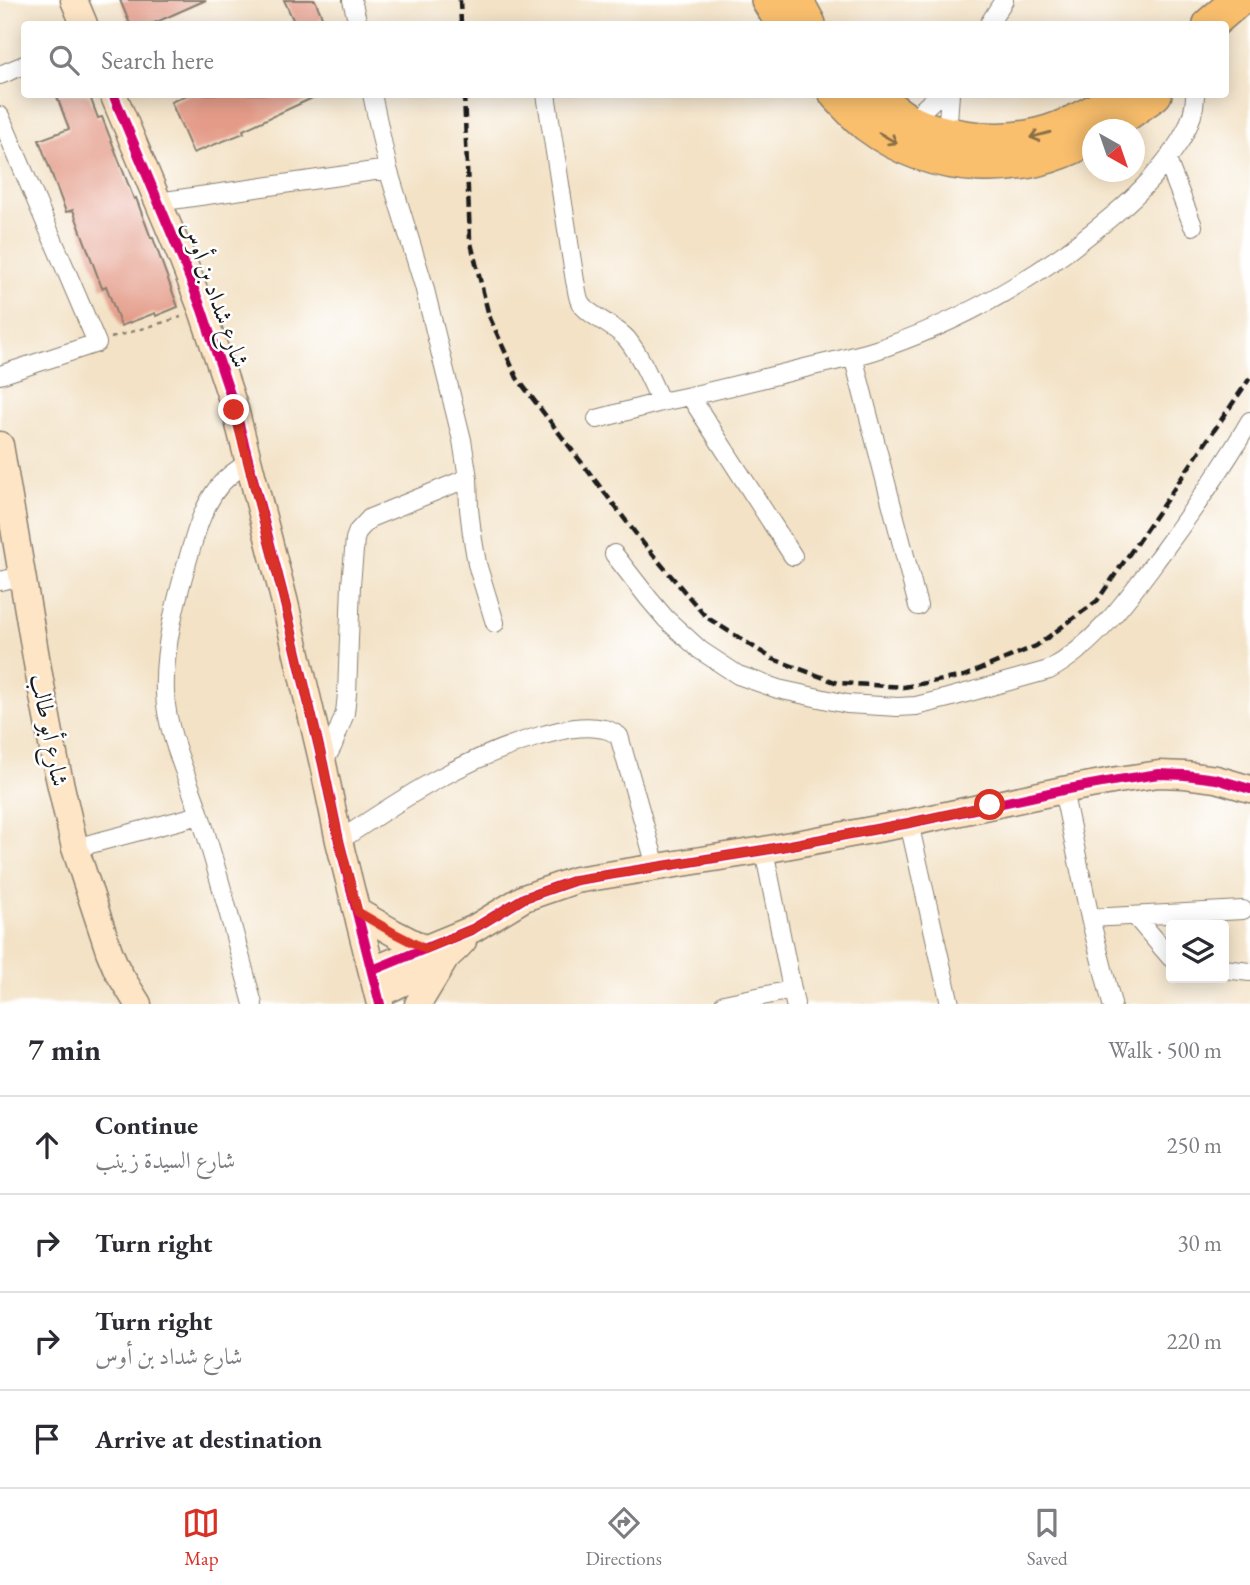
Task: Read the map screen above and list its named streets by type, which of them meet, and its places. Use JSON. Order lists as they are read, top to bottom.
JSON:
{
  "streets": {
    "street": ["شارع شداد بن أوس", "شارع أبو طالب"]
  },
  "north": "bottom right",
  "page": {
    "search": "Search here",
    "heading": ["7 min", "Walk · 500 m"],
    "list": [
      ["Continue", "شارع السيدة زينب", "250 m"],
      ["Turn right", "30 m"],
      ["Turn right", "شارع شداد بن أوس", "220 m"],
      "Arrive at destination"
    ],
    "nav": ["Map", "Directions", "Saved"]
  }
}
